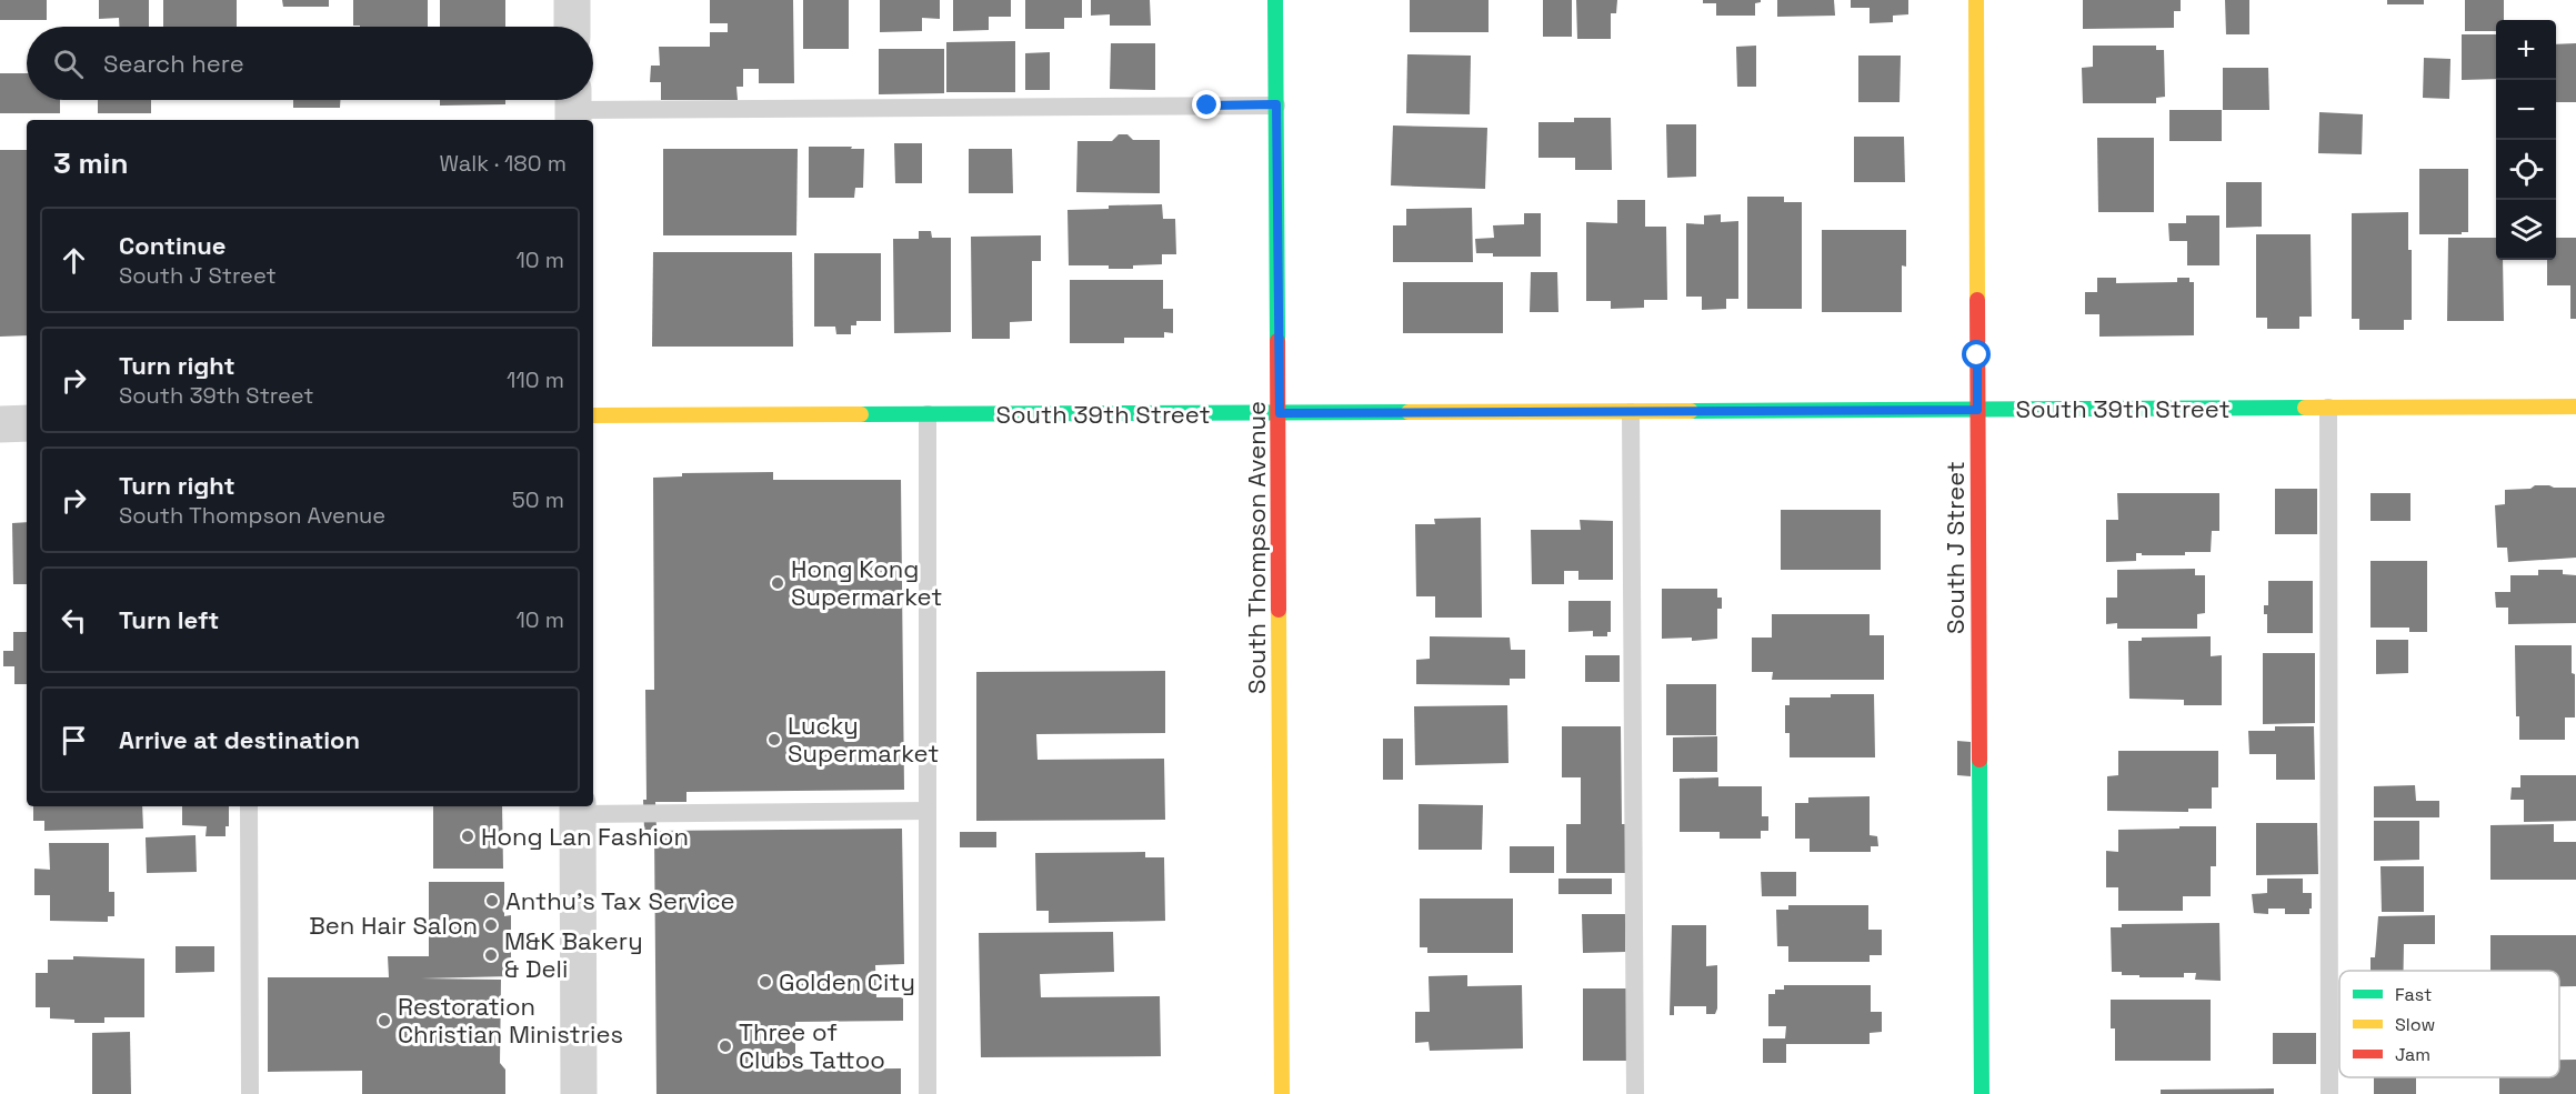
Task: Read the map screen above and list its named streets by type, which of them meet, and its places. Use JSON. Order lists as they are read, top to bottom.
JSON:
{
  "streets": {
    "street": ["South 39th Street", "South Thompson Avenue", "South J Street"]
  },
  "crossings": [
    ["South 39th Street", "South Thompson Avenue"],
    ["South 39th Street", "South J Street"]
  ],
  "places": [
    "Hong Kong Supermarket",
    "Lucky Supermarket",
    "Hong Lan Fashion",
    "Anthu's Tax Service",
    "Ben Hair Salon",
    "M&K Bakery & Deli",
    "Golden City",
    "Restoration Christian Ministries",
    "Three of Clubs Tattoo"
  ],
  "legend": ["Fast", "Slow", "Jam"],
  "page": {
    "map_buttons": ["+", "−"],
    "search": "Search here",
    "heading": ["3 min", "Walk · 180 m"],
    "list": [
      ["Continue", "South J Street", "10 m"],
      ["Turn right", "South 39th Street", "110 m"],
      ["Turn right", "South Thompson Avenue", "50 m"],
      ["Turn left", "10 m"],
      "Arrive at destination"
    ]
  }
}
